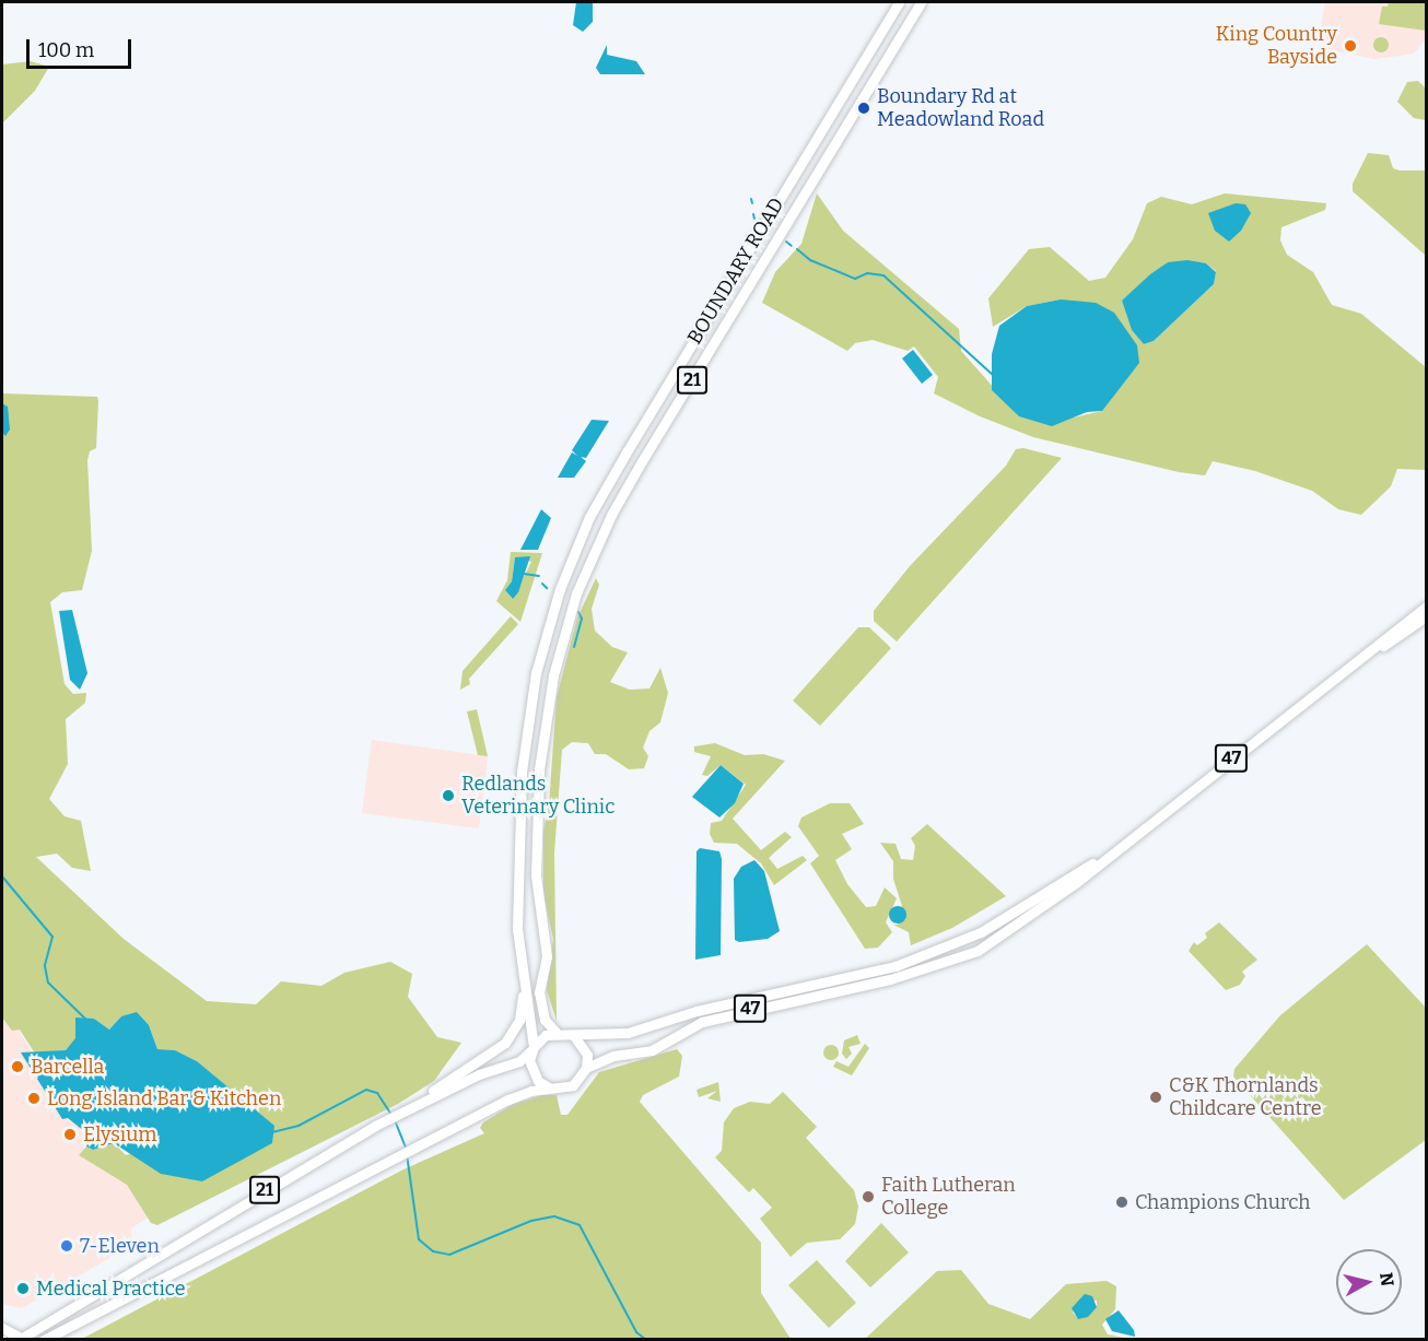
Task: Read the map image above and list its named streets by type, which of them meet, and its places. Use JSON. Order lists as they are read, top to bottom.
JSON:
{
  "streets": {
    "highway": ["BOUNDARY ROAD", "21", "47"]
  },
  "crossings": [
    ["BOUNDARY ROAD", "21"],
    ["BOUNDARY ROAD", "47"],
    ["21", "47"]
  ],
  "places": [
    "King Country Bayside",
    "Boundary Rd at Meadowland Road",
    "Redlands Veterinary Clinic",
    "Barcella",
    "C&K Thornlands Childcare Centre",
    "Long Island Bar & Kitchen",
    "Elysium",
    "Faith Lutheran College",
    "Champions Church",
    "7-Eleven",
    "Medical Practice"
  ],
  "scale_bar": "100 m",
  "north": "right"
}
